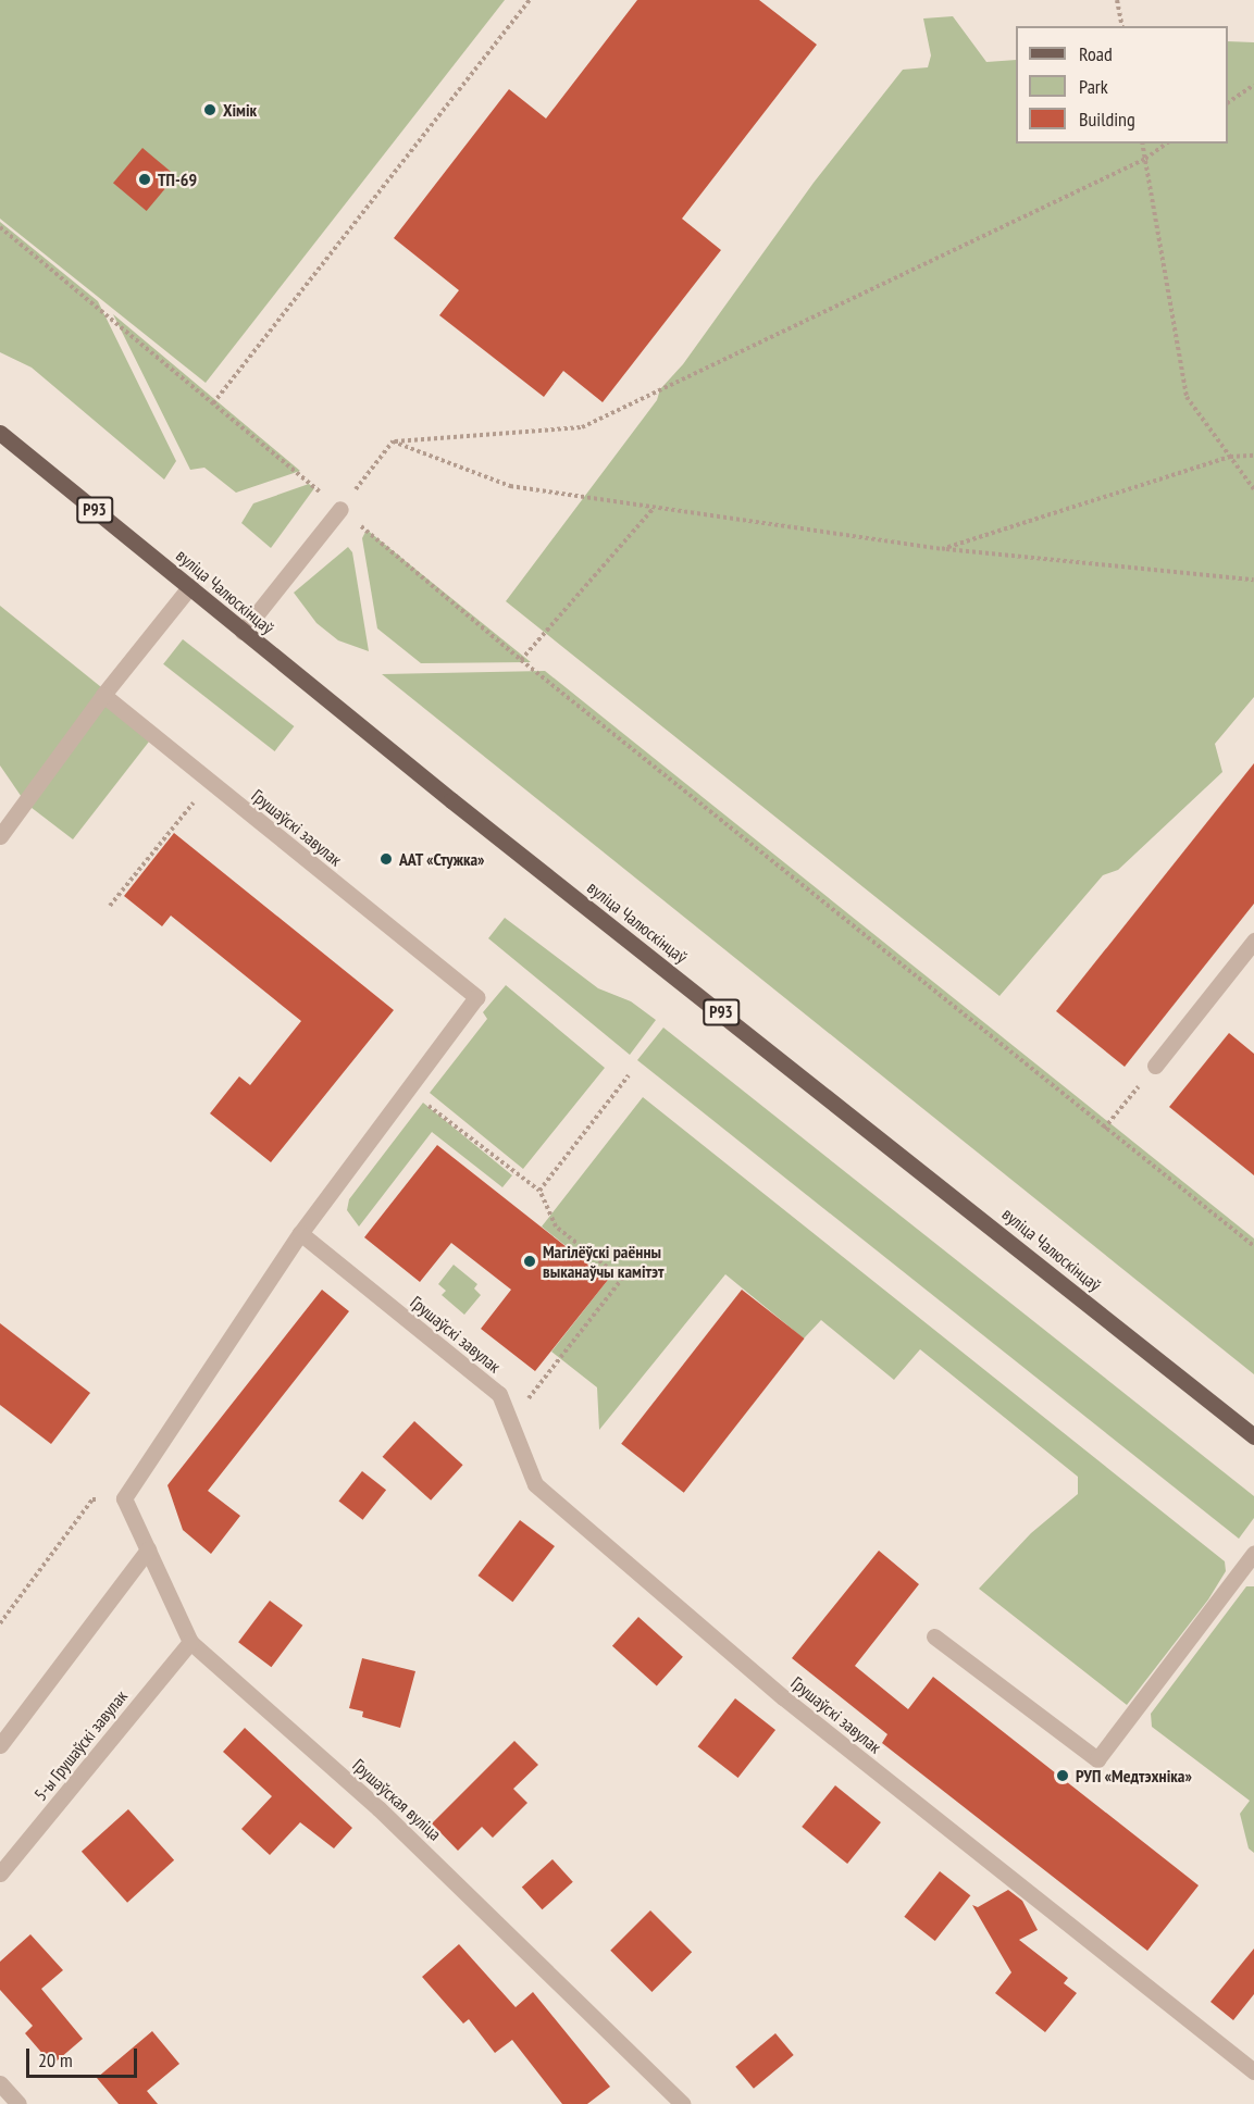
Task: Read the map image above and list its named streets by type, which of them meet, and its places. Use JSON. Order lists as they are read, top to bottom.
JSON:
{
  "streets": {
    "main road": ["Р93", "вуліца Чалюскінцаў"],
    "street": ["Грушаўскі завулак", "5-ы Грушаўскі завулак", "Грушаўская вуліца"]
  },
  "crossings": [
    ["5-ы Грушаўскі завулак", "Грушаўская вуліца"]
  ],
  "places": [
    "Хімік",
    "ТП-69",
    "ААТ «Стужка»",
    "Магілёўскі раённы выканаўчы камітэт",
    "РУП «Медтэхніка»"
  ],
  "legend": ["Road", "Park", "Building"],
  "scale_bar": "20 m"
}
